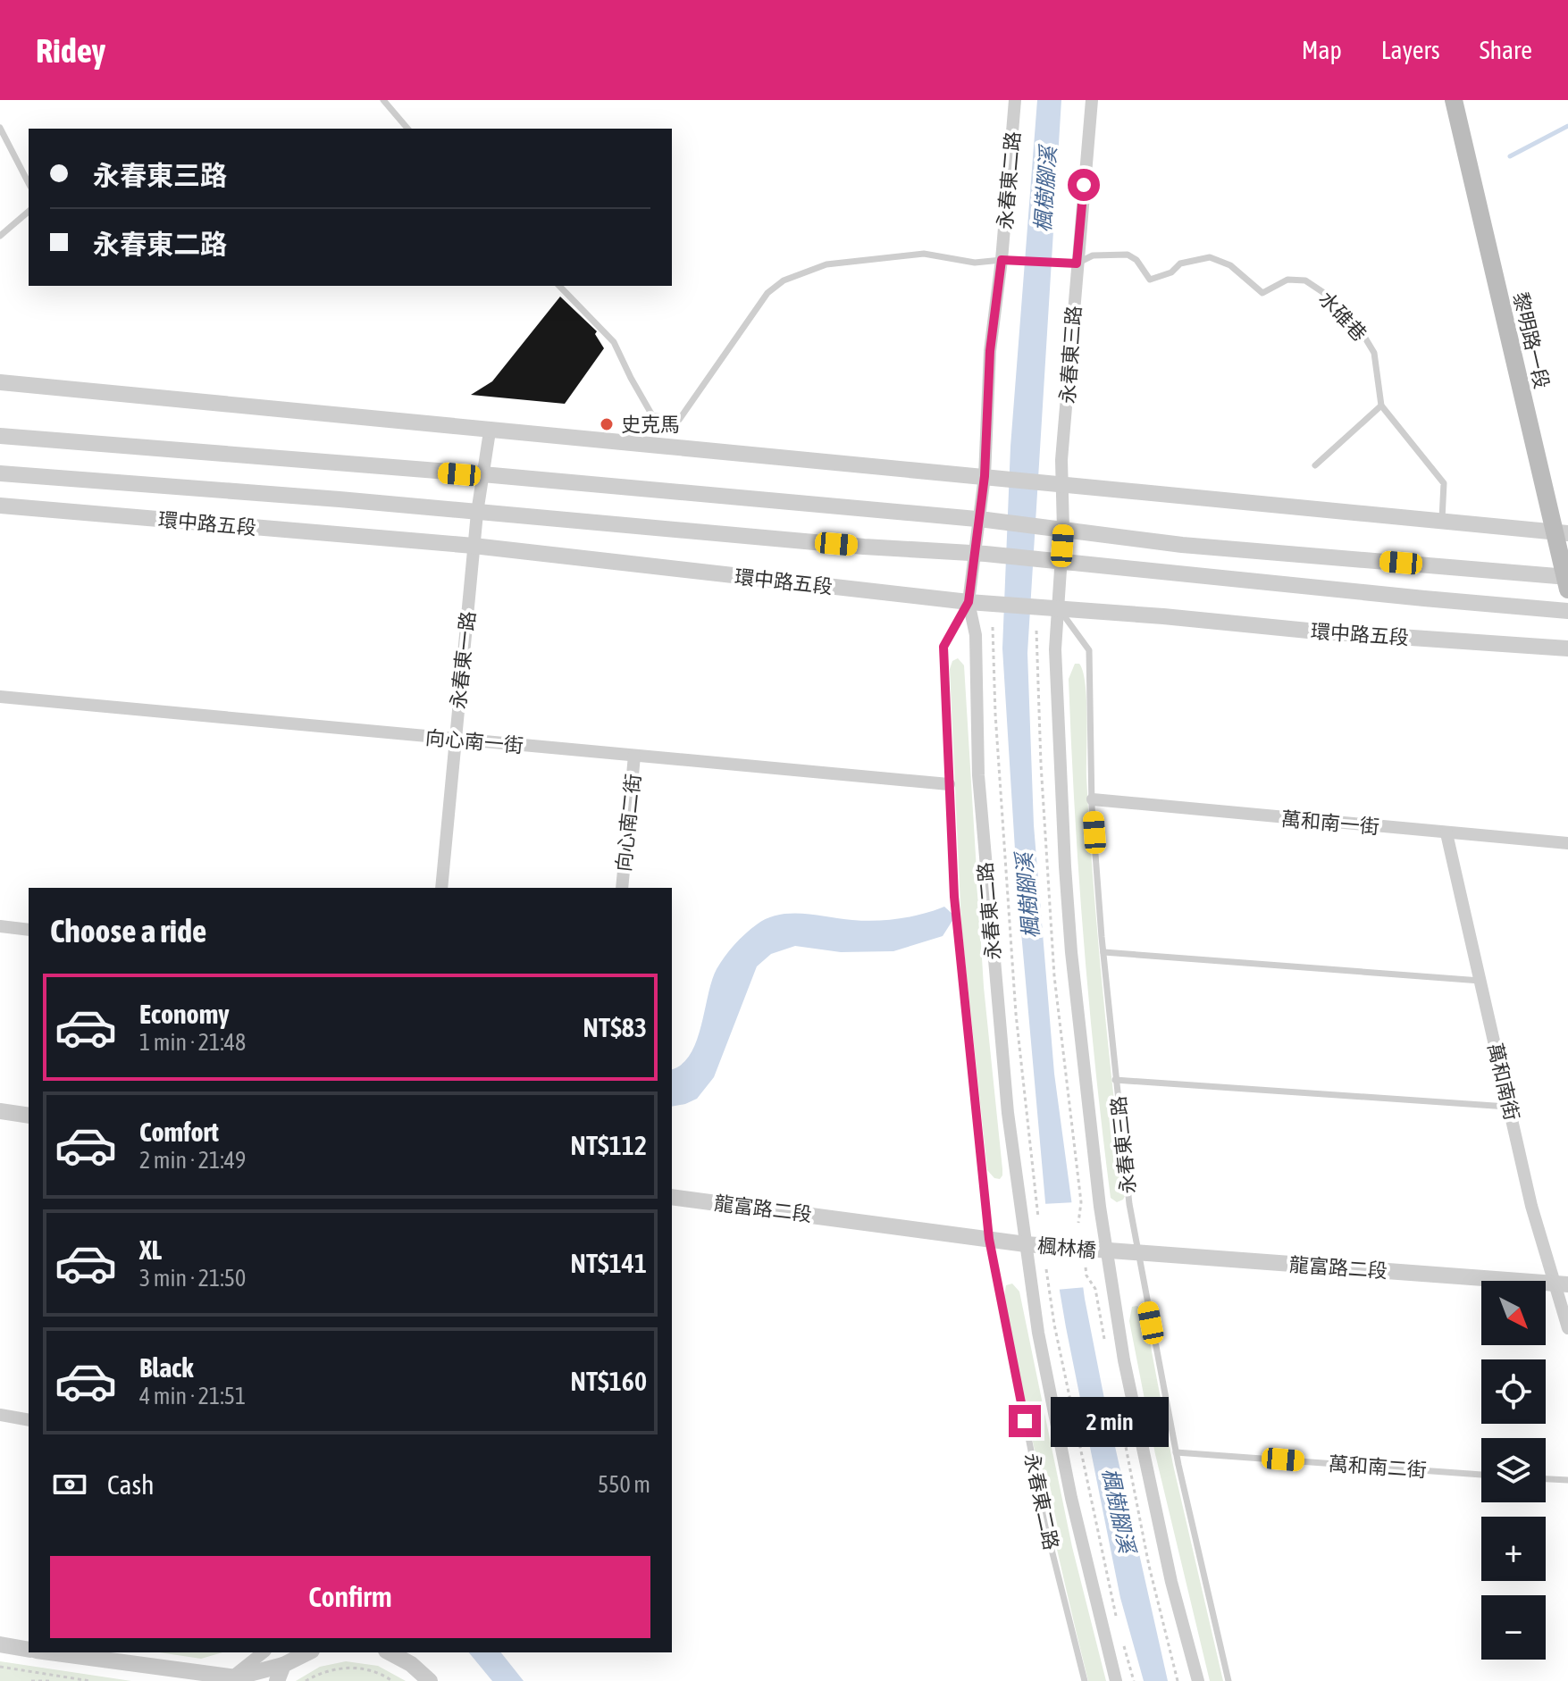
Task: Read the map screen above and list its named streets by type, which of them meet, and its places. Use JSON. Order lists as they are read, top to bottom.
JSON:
{
  "streets": {
    "main road": ["黎明路一段"],
    "street": [
      "永春東二路",
      "永春東三路",
      "環中路五段",
      "永春東一路",
      "向心南一街",
      "向心南二街",
      "萬和南一街",
      "萬和南街",
      "龍富路二段",
      "楓林橋"
    ],
    "lane": ["水碓巷", "萬和南二街"]
  },
  "crossings": [
    ["永春東二路", "環中路五段"],
    ["永春東二路", "向心南一街"],
    ["永春東二路", "龍富路二段"],
    ["永春東二路", "楓林橋"],
    ["水碓巷", "永春東三路"],
    ["永春東三路", "環中路五段"],
    ["永春東三路", "萬和南一街"],
    ["永春東三路", "龍富路二段"],
    ["永春東三路", "楓林橋"],
    ["永春東三路", "萬和南二街"],
    ["環中路五段", "永春東一路"],
    ["永春東一路", "向心南一街"],
    ["向心南一街", "向心南二街"],
    ["萬和南一街", "萬和南街"],
    ["萬和南街", "龍富路二段"],
    ["龍富路二段", "楓林橋"]
  ],
  "water": ["楓樹腳溪"],
  "places": ["史克馬"],
  "north": "bottom right",
  "page": {
    "header": "Ridey",
    "nav": ["Map", "Layers", "Share"],
    "banner": ["永春東三路", "永春東二路"],
    "heading": "Choose a ride",
    "list": [
      {
        "name": "Economy",
        "note": "1 min · 21:48",
        "value": "NT$83"
      },
      {
        "name": "Comfort",
        "note": "2 min · 21:49",
        "value": "NT$112"
      },
      {
        "name": "XL",
        "note": "3 min · 21:50",
        "value": "NT$141"
      },
      {
        "name": "Black",
        "note": "4 min · 21:51",
        "value": "NT$160"
      }
    ],
    "map_buttons": ["+", "−"],
    "bubble": "2 min",
    "pay": ["Cash", "550 m"],
    "buttons": "Confirm"
  }
}
